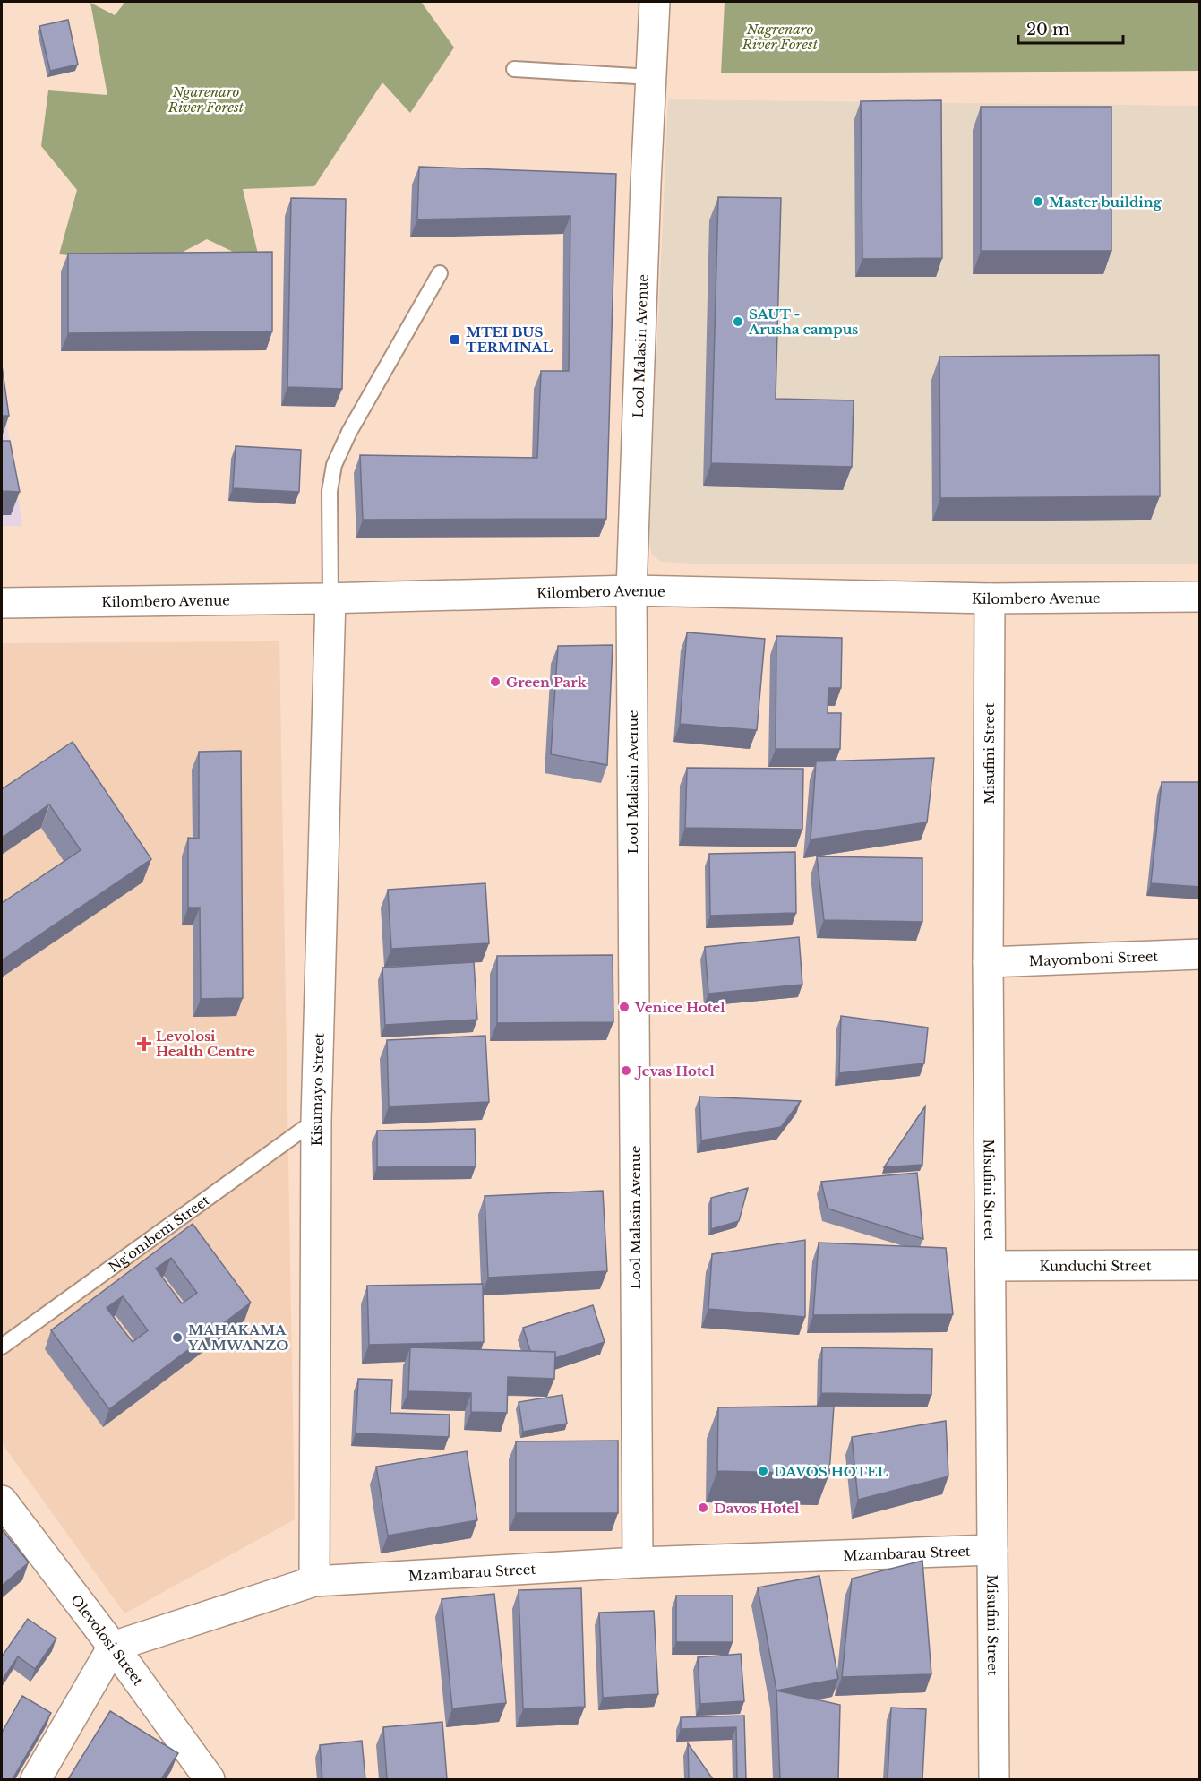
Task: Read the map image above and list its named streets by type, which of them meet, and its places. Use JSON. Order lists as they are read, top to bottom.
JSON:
{
  "streets": {
    "street": [
      "Lool Malasin Avenue",
      "Kilombero Avenue",
      "Misufini Street",
      "Mayomboni Street",
      "Kisumayo Street",
      "Kunduchi Street",
      "Mzambarau Street",
      "Olevolosi Street"
    ],
    "lane": ["Ng'ombeni Street"]
  },
  "crossings": [
    ["Lool Malasin Avenue", "Kilombero Avenue"],
    ["Lool Malasin Avenue", "Mzambarau Street"],
    ["Kilombero Avenue", "Misufini Street"],
    ["Kilombero Avenue", "Kisumayo Street"],
    ["Misufini Street", "Mayomboni Street"],
    ["Misufini Street", "Kunduchi Street"],
    ["Misufini Street", "Mzambarau Street"],
    ["Kisumayo Street", "Ng'ombeni Street"],
    ["Kisumayo Street", "Mzambarau Street"],
    ["Mzambarau Street", "Olevolosi Street"]
  ],
  "parks": ["Nagrenaro River Forest", "Ngarenaro River Forest"],
  "places": {
    "other": [
      "Master building",
      "SAUT - Arusha campus",
      "Green Park",
      "Venice Hotel",
      "Jevas Hotel",
      "MAHAKAMA YA MWANZO",
      "DAVOS HOTEL",
      "Davos Hotel"
    ],
    "transit": ["MTEI BUS TERMINAL"],
    "health": ["Levolosi Health Centre"]
  },
  "scale_bar": "20 m"
}
